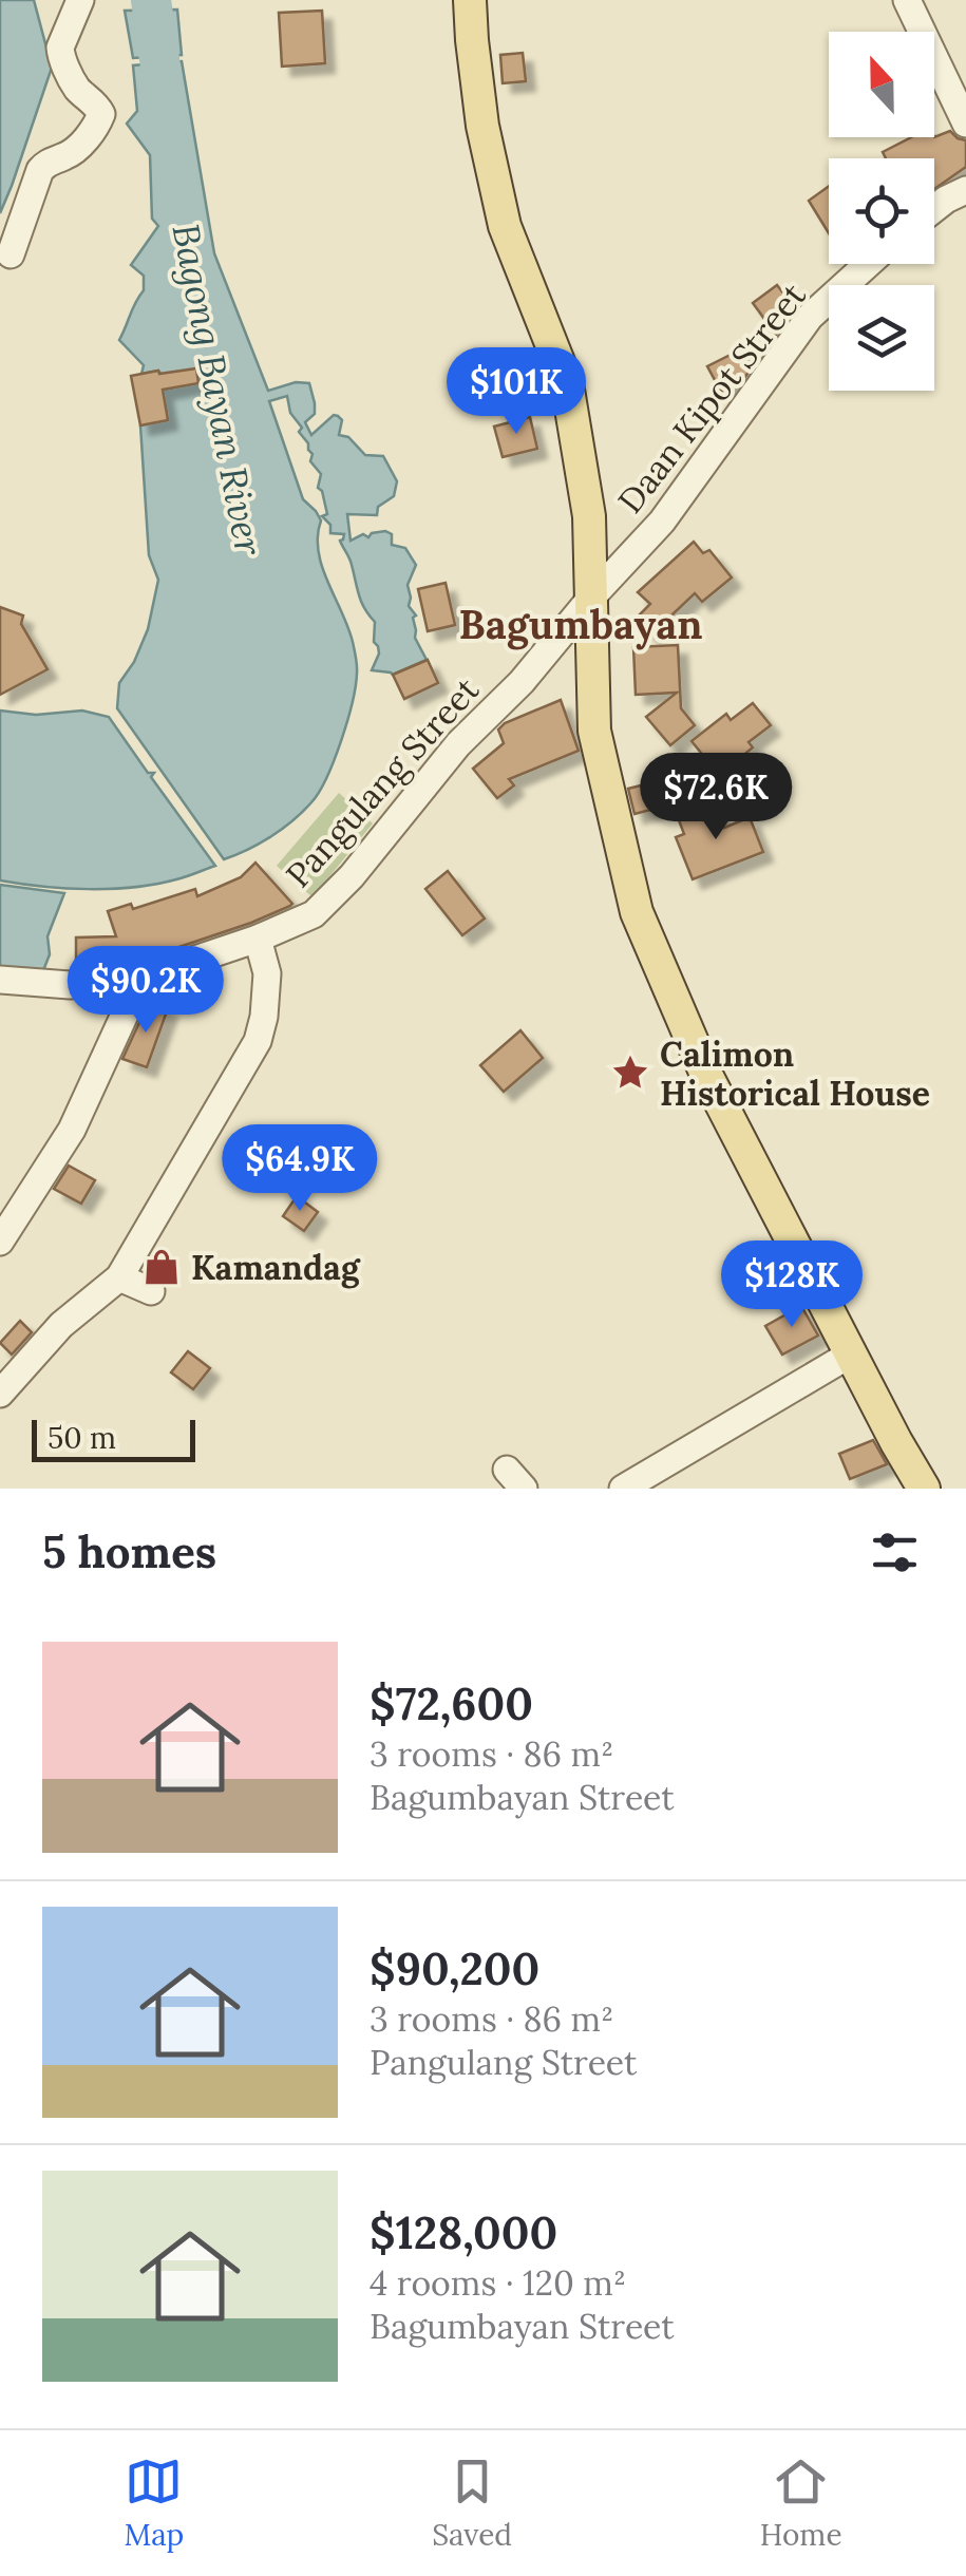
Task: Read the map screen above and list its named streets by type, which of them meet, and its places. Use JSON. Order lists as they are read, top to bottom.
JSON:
{
  "streets": {
    "street": ["Daan Kipot Street", "Pangulang Street"]
  },
  "crossings": [
    ["Daan Kipot Street", "Pangulang Street"]
  ],
  "districts": ["Bagumbayan"],
  "water": ["Bagong Bayan River"],
  "places": {
    "place": ["Calimon Historical House"],
    "shop": ["Kamandag"]
  },
  "scale_bar": "50 m",
  "north": "top",
  "page": {
    "price": [
      "$101K",
      "$72.6K",
      "$90.2K",
      "$64.9K",
      "$128K"
    ],
    "scale": "50 m",
    "heading": "5 homes",
    "list": [
      {
        "name": "$72,600",
        "note": "3 rooms · 86 m² · Bagumbayan Street"
      },
      {
        "name": "$90,200",
        "note": "3 rooms · 86 m² · Pangulang Street"
      },
      {
        "name": "$128,000",
        "note": "4 rooms · 120 m² · Bagumbayan Street"
      }
    ],
    "tabs": ["Map", "Saved", "Home"]
  }
}
